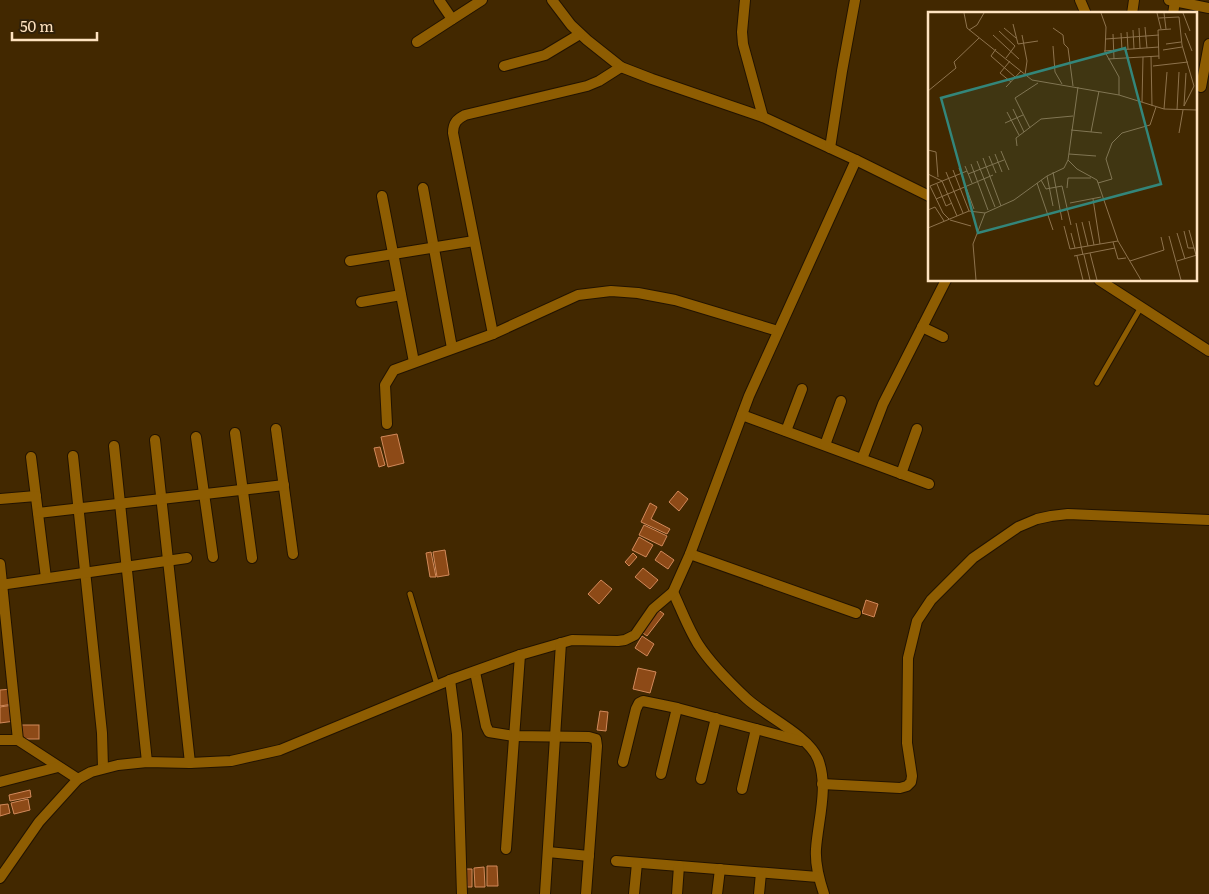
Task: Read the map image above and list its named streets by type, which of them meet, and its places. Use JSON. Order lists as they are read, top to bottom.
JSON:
{
  "scale_bar": "50 m"
}
